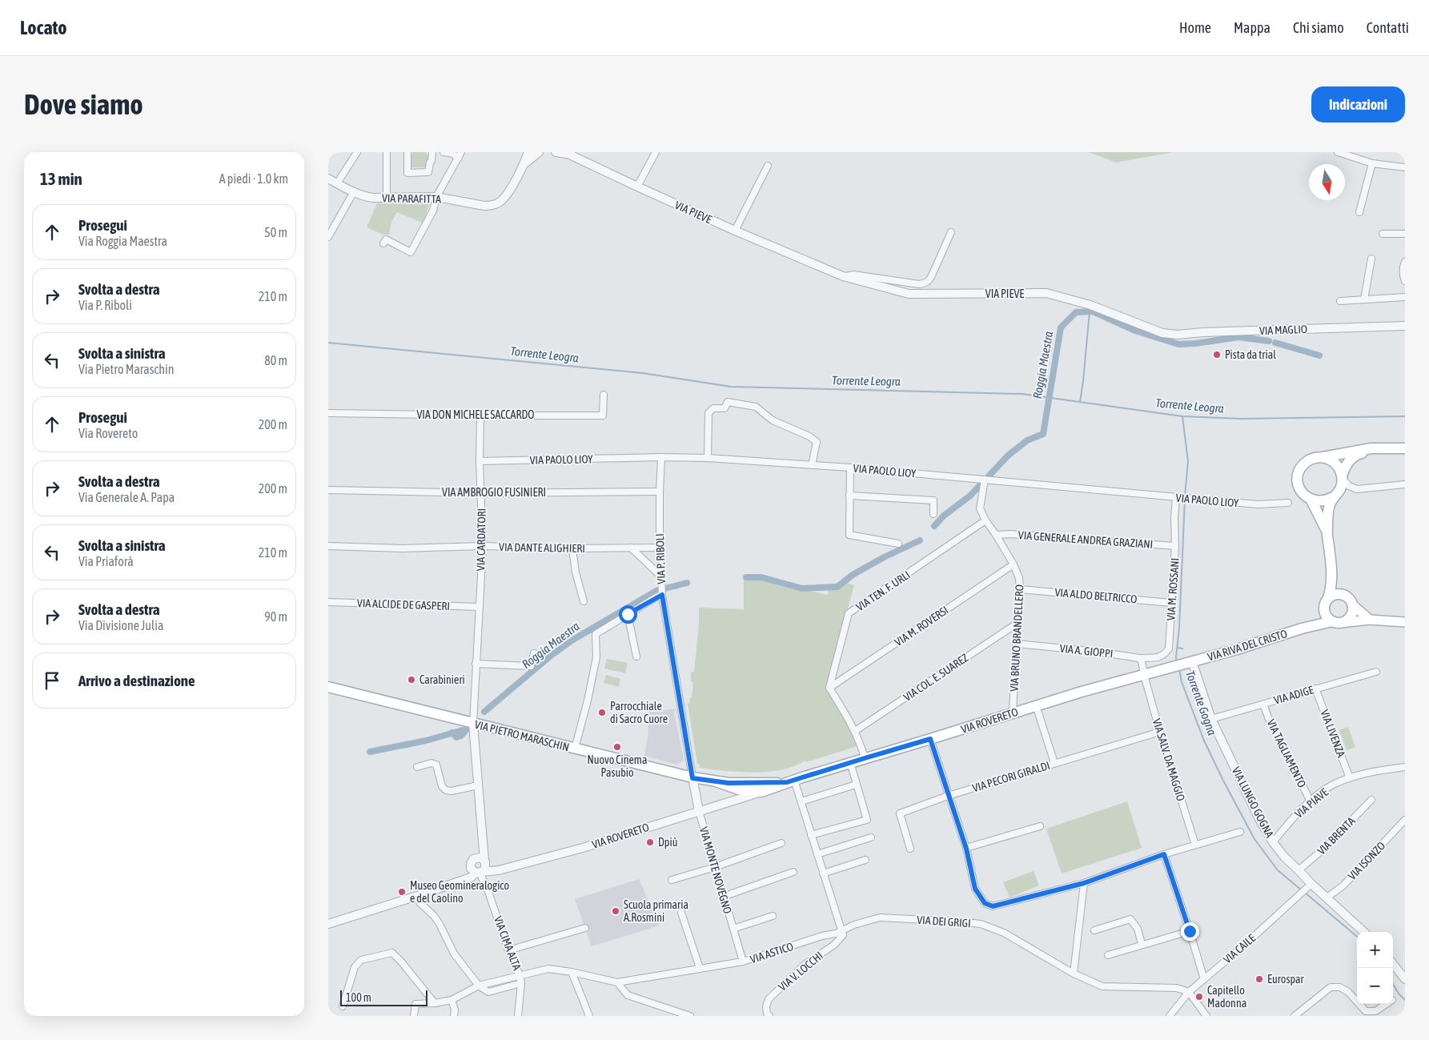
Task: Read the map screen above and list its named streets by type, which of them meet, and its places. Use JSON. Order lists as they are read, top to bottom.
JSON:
{
  "streets": {
    "main road": ["VIA RIVA DEL CRISTO", "VIA ROVERETO", "VIA PIETRO MARASCHIN"],
    "street": [
      "VIA PARAFITTA",
      "VIA PIEVE",
      "VIA MAGLIO",
      "VIA DON MICHELE SACCARDO",
      "VIA PAOLO LIOY",
      "VIA AMBROGIO FUSINIERI",
      "VIA CARDATORI",
      "VIA GENERALE ANDREA GRAZIANI",
      "VIA DANTE ALIGHIERI",
      "VIA P. RIBOLI",
      "VIA M. ROSSANI",
      "VIA TEN. F. URLI",
      "VIA ALDO BELTRICCO",
      "VIA ALCIDE DE GASPERI",
      "VIA M. ROVERSI",
      "VIA BRUNO BRANDELLERO",
      "VIA A. GIOPPI",
      "VIA COL. E. SUAREZ",
      "VIA ADIGE",
      "VIA LIVENZA",
      "VIA TAGLIAMENTO",
      "VIA SALV. DA MAGGIO",
      "VIA PECORI GIRALDI",
      "VIA LUNGO GOGNA",
      "VIA PIAVE",
      "VIA BRENTA",
      "VIA ISONZO",
      "VIA MONTE NOVEGNO",
      "VIA DEI GRIGI",
      "VIA CIMA ALTA",
      "VIA CAILE",
      "VIA ASTICO",
      "VIA V. LOCCHI"
    ]
  },
  "crossings": [
    ["VIA PIEVE", "VIA MAGLIO"],
    ["VIA DON MICHELE SACCARDO", "VIA CARDATORI"],
    ["VIA PAOLO LIOY", "VIA CARDATORI"],
    ["VIA PAOLO LIOY", "VIA P. RIBOLI"],
    ["VIA PAOLO LIOY", "VIA M. ROSSANI"],
    ["VIA PAOLO LIOY", "VIA BRUNO BRANDELLERO"],
    ["VIA AMBROGIO FUSINIERI", "VIA CARDATORI"],
    ["VIA AMBROGIO FUSINIERI", "VIA P. RIBOLI"],
    ["VIA CARDATORI", "VIA DANTE ALIGHIERI"],
    ["VIA CARDATORI", "VIA ALCIDE DE GASPERI"],
    ["VIA CARDATORI", "VIA ROVERETO"],
    ["VIA CARDATORI", "VIA PIETRO MARASCHIN"],
    ["VIA CARDATORI", "VIA CIMA ALTA"],
    ["VIA GENERALE ANDREA GRAZIANI", "VIA M. ROSSANI"],
    ["VIA GENERALE ANDREA GRAZIANI", "VIA BRUNO BRANDELLERO"],
    ["VIA DANTE ALIGHIERI", "VIA P. RIBOLI"],
    ["VIA P. RIBOLI", "VIA PIETRO MARASCHIN"],
    ["VIA P. RIBOLI", "VIA MONTE NOVEGNO"],
    ["VIA M. ROSSANI", "VIA ALDO BELTRICCO"],
    ["VIA M. ROSSANI", "VIA A. GIOPPI"],
    ["VIA TEN. F. URLI", "VIA M. ROVERSI"],
    ["VIA TEN. F. URLI", "VIA BRUNO BRANDELLERO"],
    ["VIA ALDO BELTRICCO", "VIA BRUNO BRANDELLERO"],
    ["VIA M. ROVERSI", "VIA BRUNO BRANDELLERO"],
    ["VIA BRUNO BRANDELLERO", "VIA A. GIOPPI"],
    ["VIA BRUNO BRANDELLERO", "VIA COL. E. SUAREZ"],
    ["VIA BRUNO BRANDELLERO", "VIA ROVERETO"],
    ["VIA RIVA DEL CRISTO", "VIA ROVERETO"],
    ["VIA RIVA DEL CRISTO", "VIA LUNGO GOGNA"],
    ["VIA ADIGE", "VIA LIVENZA"],
    ["VIA ADIGE", "VIA TAGLIAMENTO"],
    ["VIA ADIGE", "VIA LUNGO GOGNA"],
    ["VIA ROVERETO", "VIA PIETRO MARASCHIN"],
    ["VIA ROVERETO", "VIA SALV. DA MAGGIO"],
    ["VIA ROVERETO", "VIA LUNGO GOGNA"],
    ["VIA ROVERETO", "VIA MONTE NOVEGNO"],
    ["VIA ROVERETO", "VIA CIMA ALTA"],
    ["VIA LIVENZA", "VIA PIAVE"],
    ["VIA PIETRO MARASCHIN", "VIA MONTE NOVEGNO"],
    ["VIA TAGLIAMENTO", "VIA PIAVE"],
    ["VIA SALV. DA MAGGIO", "VIA PECORI GIRALDI"],
    ["VIA LUNGO GOGNA", "VIA PIAVE"],
    ["VIA LUNGO GOGNA", "VIA BRENTA"],
    ["VIA LUNGO GOGNA", "VIA ISONZO"],
    ["VIA LUNGO GOGNA", "VIA CAILE"],
    ["VIA MONTE NOVEGNO", "VIA ASTICO"],
    ["VIA DEI GRIGI", "VIA CAILE"],
    ["VIA DEI GRIGI", "VIA ASTICO"],
    ["VIA DEI GRIGI", "VIA V. LOCCHI"],
    ["VIA CIMA ALTA", "VIA ASTICO"],
    ["VIA ASTICO", "VIA V. LOCCHI"]
  ],
  "water": ["Torrente Leogra", "Roggia Maestra", "Torrente Gogna"],
  "places": [
    "Pista da trial",
    "Carabinieri",
    "Parrocchiale di Sacro Cuore",
    "Nuovo Cinema Pasubio",
    "Dpiù",
    "Museo Geomineralogico e del Caolino",
    "Scuola primaria A.Rosmini",
    "Eurospar",
    "Capitello Madonna"
  ],
  "scale_bar": "100 m",
  "north": "bottom",
  "page": {
    "header": "Locato",
    "nav": [
      "Home",
      "Mappa",
      "Chi siamo",
      "Contatti"
    ],
    "buttons": "Indicazioni",
    "title": "Dove siamo",
    "heading": ["13 min", "A piedi · 1.0 km"],
    "list": [
      ["Prosegui", "Via Roggia Maestra", "50 m"],
      ["Svolta a destra", "Via P. Riboli", "210 m"],
      ["Svolta a sinistra", "Via Pietro Maraschin", "80 m"],
      ["Prosegui", "Via Rovereto", "200 m"],
      ["Svolta a destra", "Via Generale A. Papa", "200 m"],
      ["Svolta a sinistra", "Via Priaforà", "210 m"],
      ["Svolta a destra", "Via Divisione Julia", "90 m"],
      "Arrivo a destinazione"
    ],
    "map_buttons": ["+", "−"],
    "scale": "100 m"
  }
}
